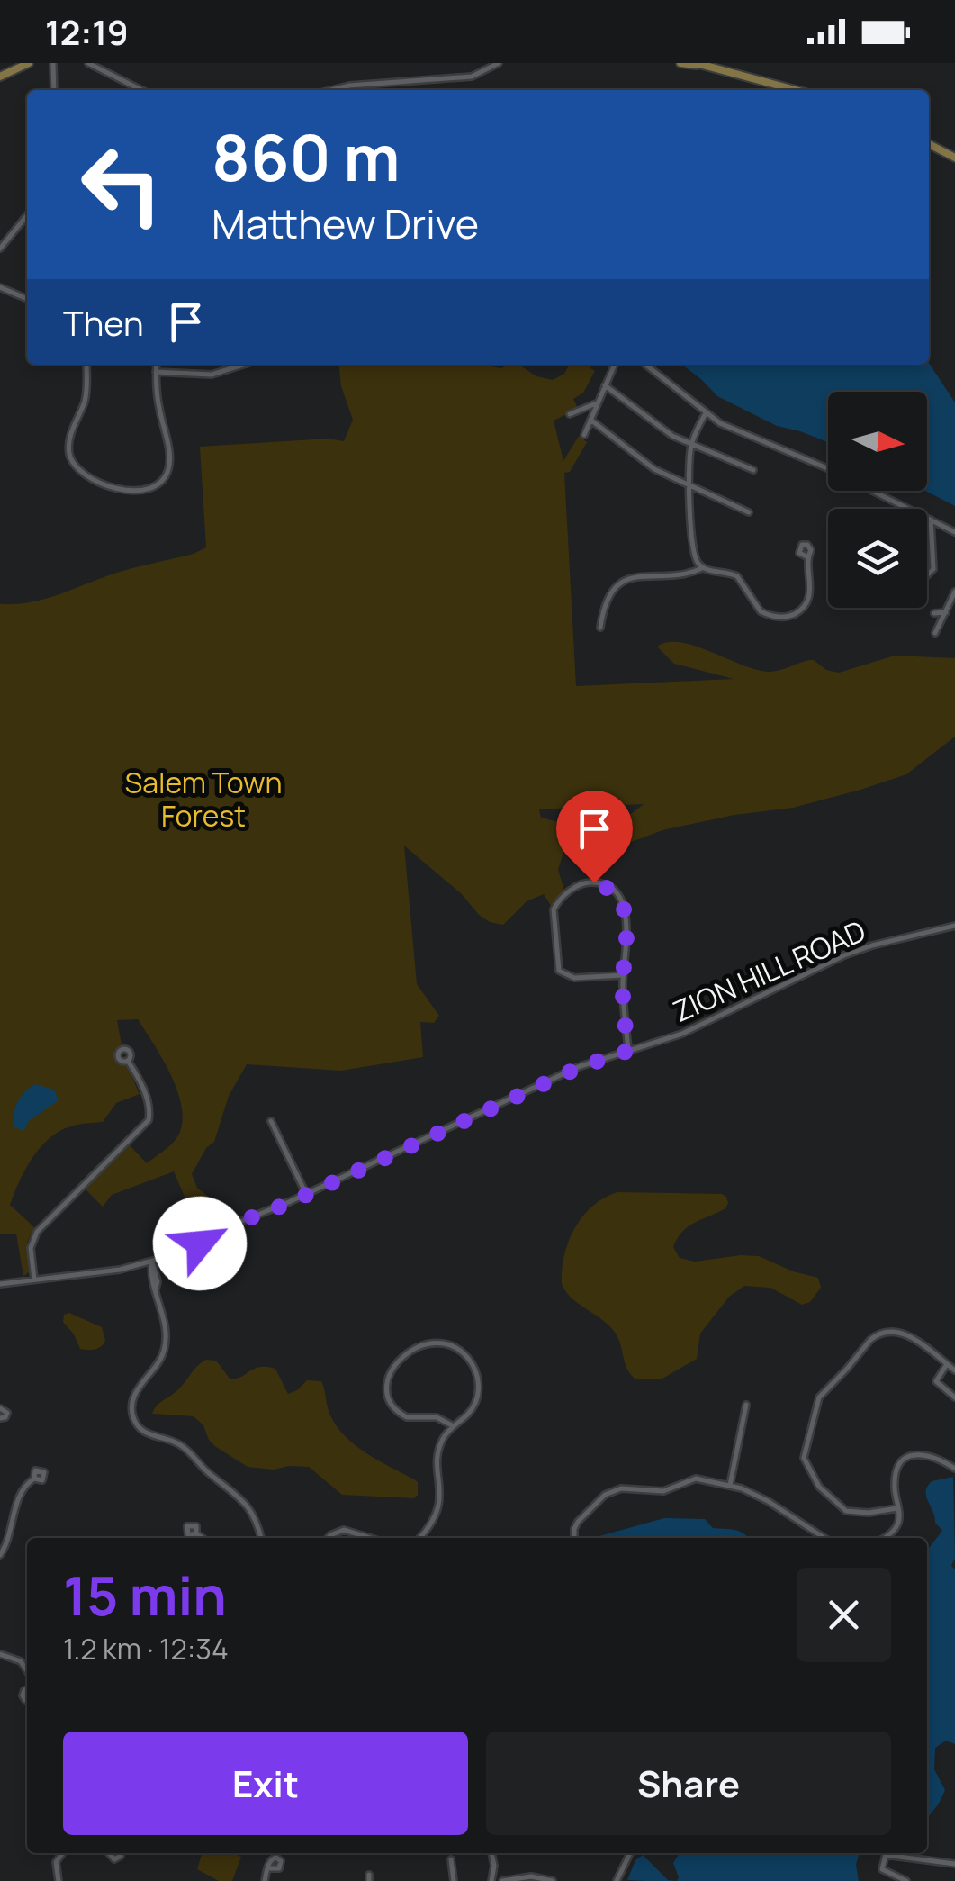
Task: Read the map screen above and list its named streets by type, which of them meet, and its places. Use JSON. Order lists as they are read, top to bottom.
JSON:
{
  "streets": {
    "street": ["ZION HILL ROAD"]
  },
  "parks": ["Salem Town Forest"],
  "north": "right",
  "page": {
    "status": "12:19",
    "turn": ["860 m", "Matthew Drive"],
    "then": "Then",
    "heading": ["15 min", "1.2 km · 12:34"],
    "buttons": ["Exit", "Share"]
  }
}
